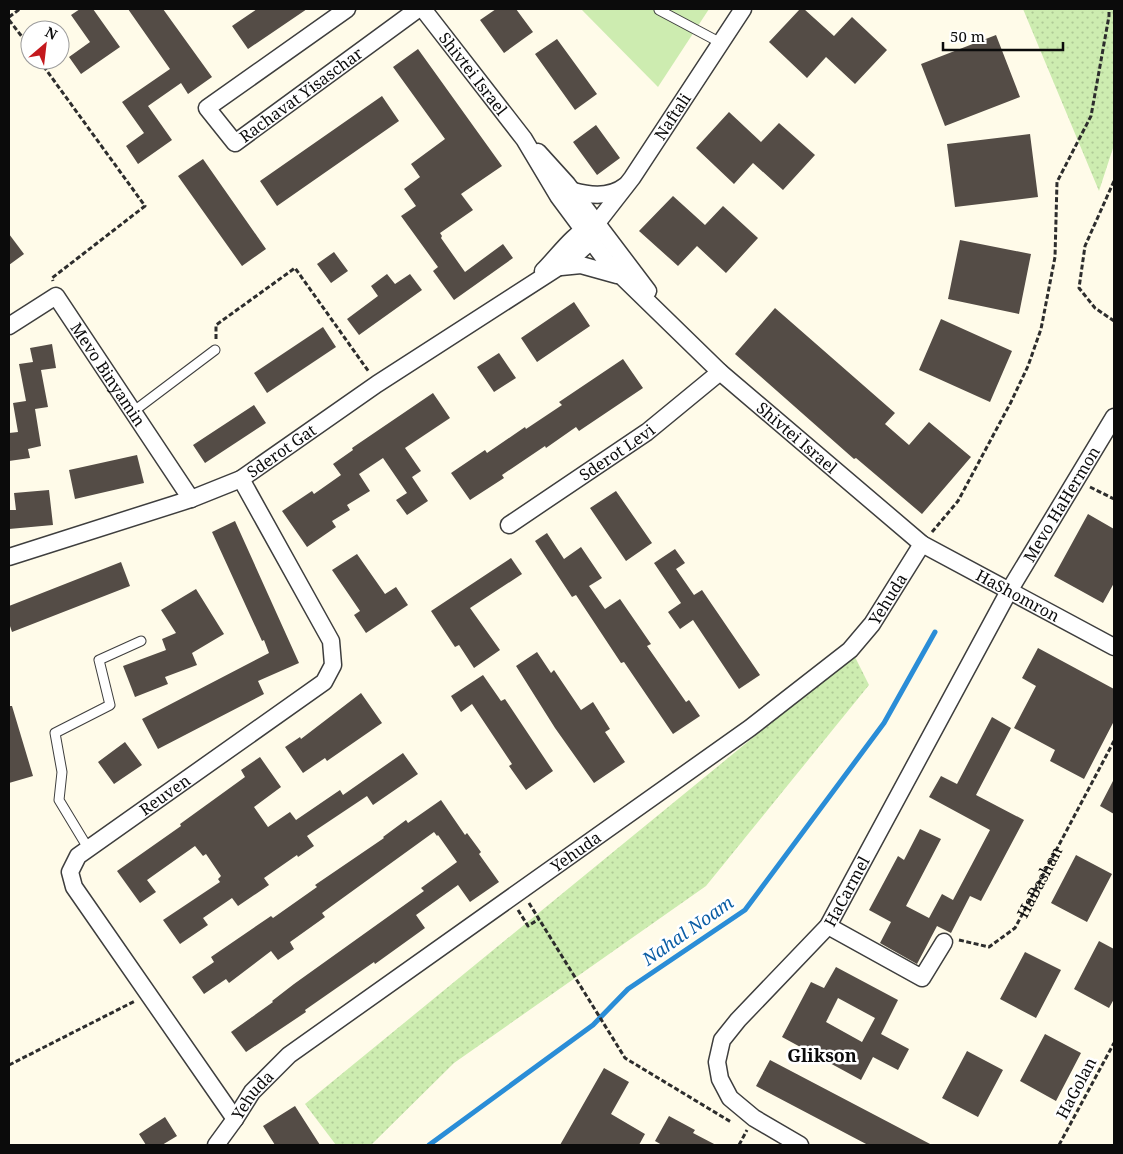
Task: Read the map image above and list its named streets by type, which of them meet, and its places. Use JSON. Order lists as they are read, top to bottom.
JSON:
{
  "streets": {
    "street": [
      "Shivtei Israel",
      "Rachavat Yisaschar",
      "Naftali",
      "Mevo Binyamin",
      "Sderot Gat",
      "Sderot Levi",
      "Mevo HaHermon",
      "HaShomron",
      "Yehuda",
      "Reuven",
      "HaCarmel"
    ],
    "path": ["HaBashan", "HaGolan"]
  },
  "crossings": [
    ["Shivtei Israel", "Naftali"],
    ["Shivtei Israel", "Sderot Gat"],
    ["Shivtei Israel", "Sderot Levi"],
    ["Shivtei Israel", "HaShomron"],
    ["Shivtei Israel", "Yehuda"],
    ["Naftali", "Sderot Gat"],
    ["Mevo Binyamin", "Sderot Gat"],
    ["Sderot Gat", "Reuven"],
    ["Mevo HaHermon", "HaShomron"],
    ["Mevo HaHermon", "HaCarmel"],
    ["HaShomron", "Yehuda"],
    ["HaShomron", "HaCarmel"],
    ["Yehuda", "Reuven"]
  ],
  "districts": ["Glikson"],
  "water": ["Nahal Noam"],
  "scale_bar": "50 m",
  "north": "top right"
}
